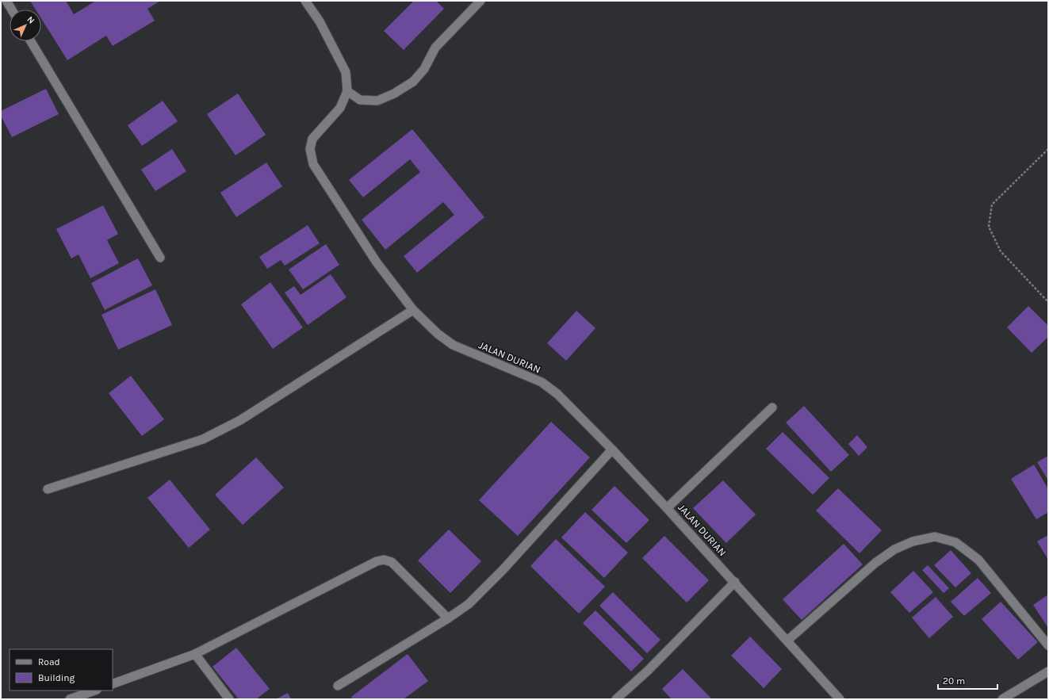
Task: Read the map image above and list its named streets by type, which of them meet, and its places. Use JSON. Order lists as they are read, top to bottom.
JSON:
{
  "streets": {
    "street": ["JALAN DURIAN"]
  },
  "legend": ["Road", "Building"],
  "scale_bar": "20 m",
  "north": "top right"
}
